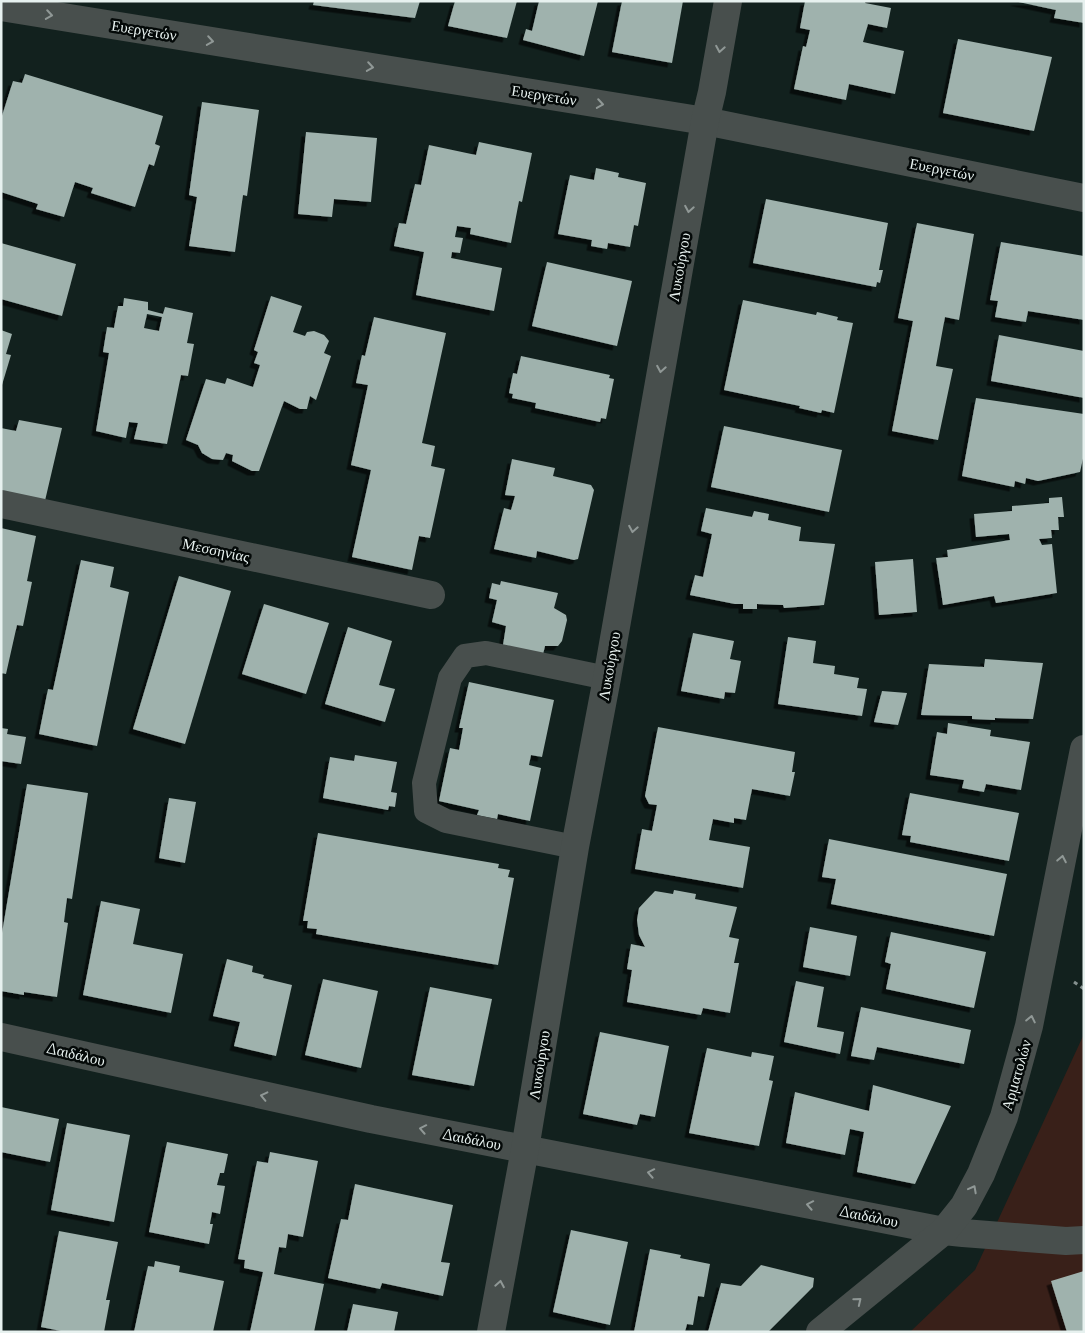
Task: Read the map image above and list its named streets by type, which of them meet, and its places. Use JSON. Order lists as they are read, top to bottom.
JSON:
{
  "streets": {
    "street": [
      "Ευεργετών",
      "Λυκούργου",
      "Μεσσηνίας",
      "Δαιδάλου",
      "Αρματολών"
    ]
  },
  "crossings": [
    ["Ευεργετών", "Λυκούργου"],
    ["Λυκούργου", "Δαιδάλου"],
    ["Δαιδάλου", "Αρματολών"]
  ],
  "one_way": ["Ευεργετών", "Δαιδάλου", "Αρματολών"]
}
